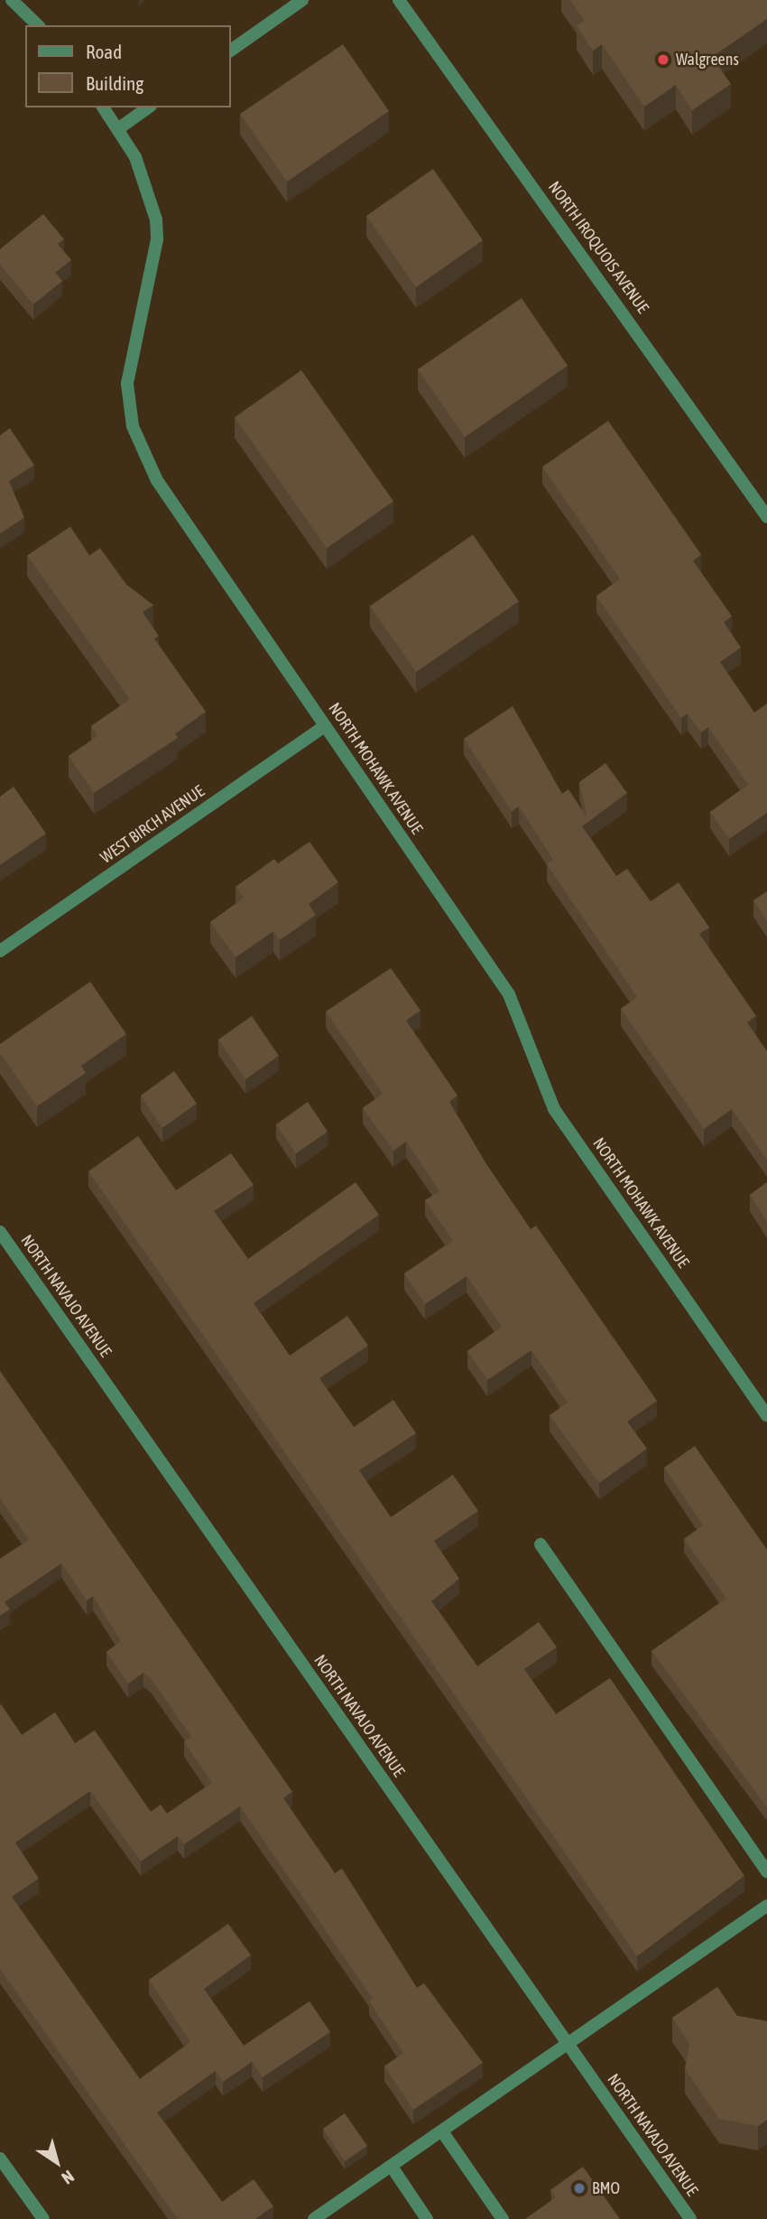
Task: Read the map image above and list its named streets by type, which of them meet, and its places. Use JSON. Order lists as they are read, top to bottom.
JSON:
{
  "streets": {
    "street": [
      "NORTH IROQUOIS AVENUE",
      "NORTH MOHAWK AVENUE",
      "WEST BIRCH AVENUE",
      "NORTH NAVAJO AVENUE"
    ]
  },
  "crossings": [
    ["NORTH MOHAWK AVENUE", "WEST BIRCH AVENUE"]
  ],
  "places": ["Walgreens", "BMO"],
  "legend": ["Road", "Building"],
  "north": "bottom right"
}
